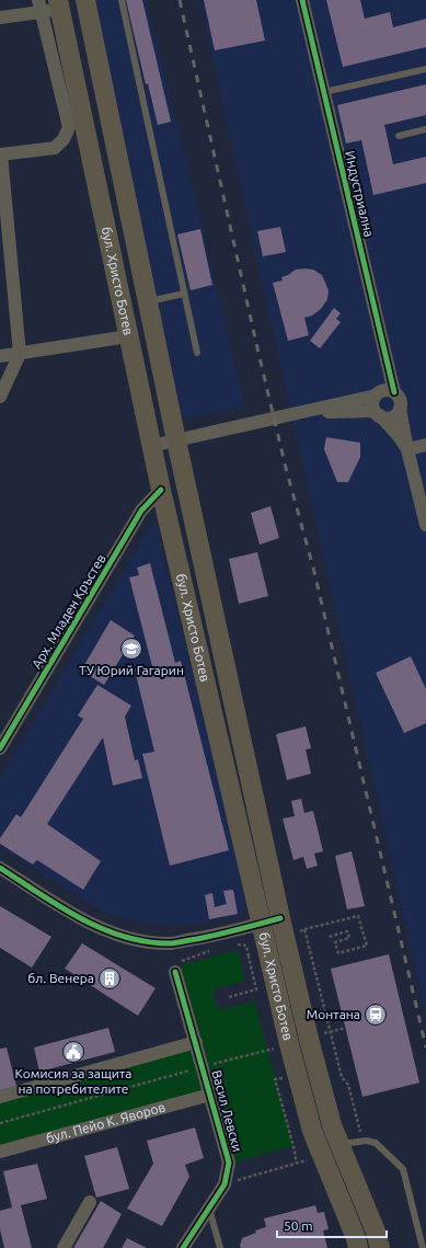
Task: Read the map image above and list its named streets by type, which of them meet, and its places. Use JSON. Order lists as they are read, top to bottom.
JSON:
{
  "streets": {
    "main road": ["бул. Христо Ботев"],
    "street": [
      "Индустриална",
      "Арх. Младен Кръстев",
      "Васил Левски",
      "бул. Пейо К. Яворов"
    ]
  },
  "crossings": [
    ["бул. Христо Ботев", "Арх. Младен Кръстев"],
    ["Васил Левски", "бул. Пейо К. Яворов"]
  ],
  "places": {
    "school or university": ["ТУ Юрий Гагарин"],
    "building": ["бл. Венера"],
    "station": ["Монтана"],
    "public building": ["Комисия за защита на потребителите"]
  },
  "scale_bar": "50 m"
}
